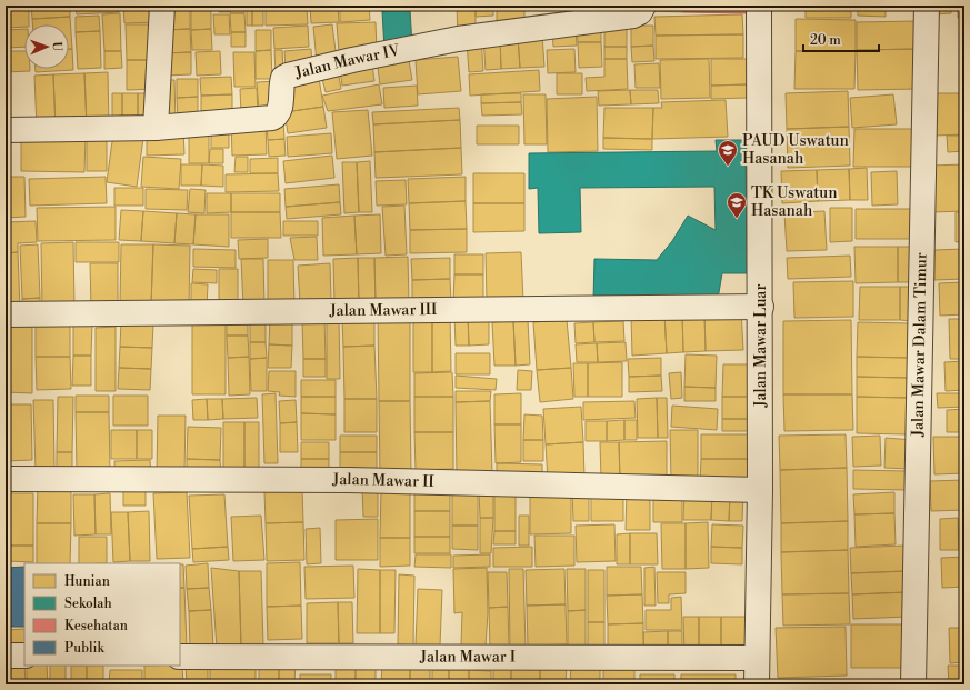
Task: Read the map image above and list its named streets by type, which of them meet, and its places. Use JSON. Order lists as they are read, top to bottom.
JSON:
{
  "streets": {
    "street": [
      "Jalan Mawar IV",
      "Jalan Mawar III",
      "Jalan Mawar Dalam Timur",
      "Jalan Mawar Luar",
      "Jalan Mawar II",
      "Jalan Mawar I"
    ]
  },
  "crossings": [
    ["Jalan Mawar III", "Jalan Mawar Luar"],
    ["Jalan Mawar Luar", "Jalan Mawar II"],
    ["Jalan Mawar Luar", "Jalan Mawar I"]
  ],
  "places": {
    "school or university": ["PAUD Uswatun Hasanah", "TK Uswatun Hasanah"]
  },
  "legend": [
    "Hunian",
    "Sekolah",
    "Kesehatan",
    "Publik"
  ],
  "scale_bar": "20 m",
  "north": "right"
}
